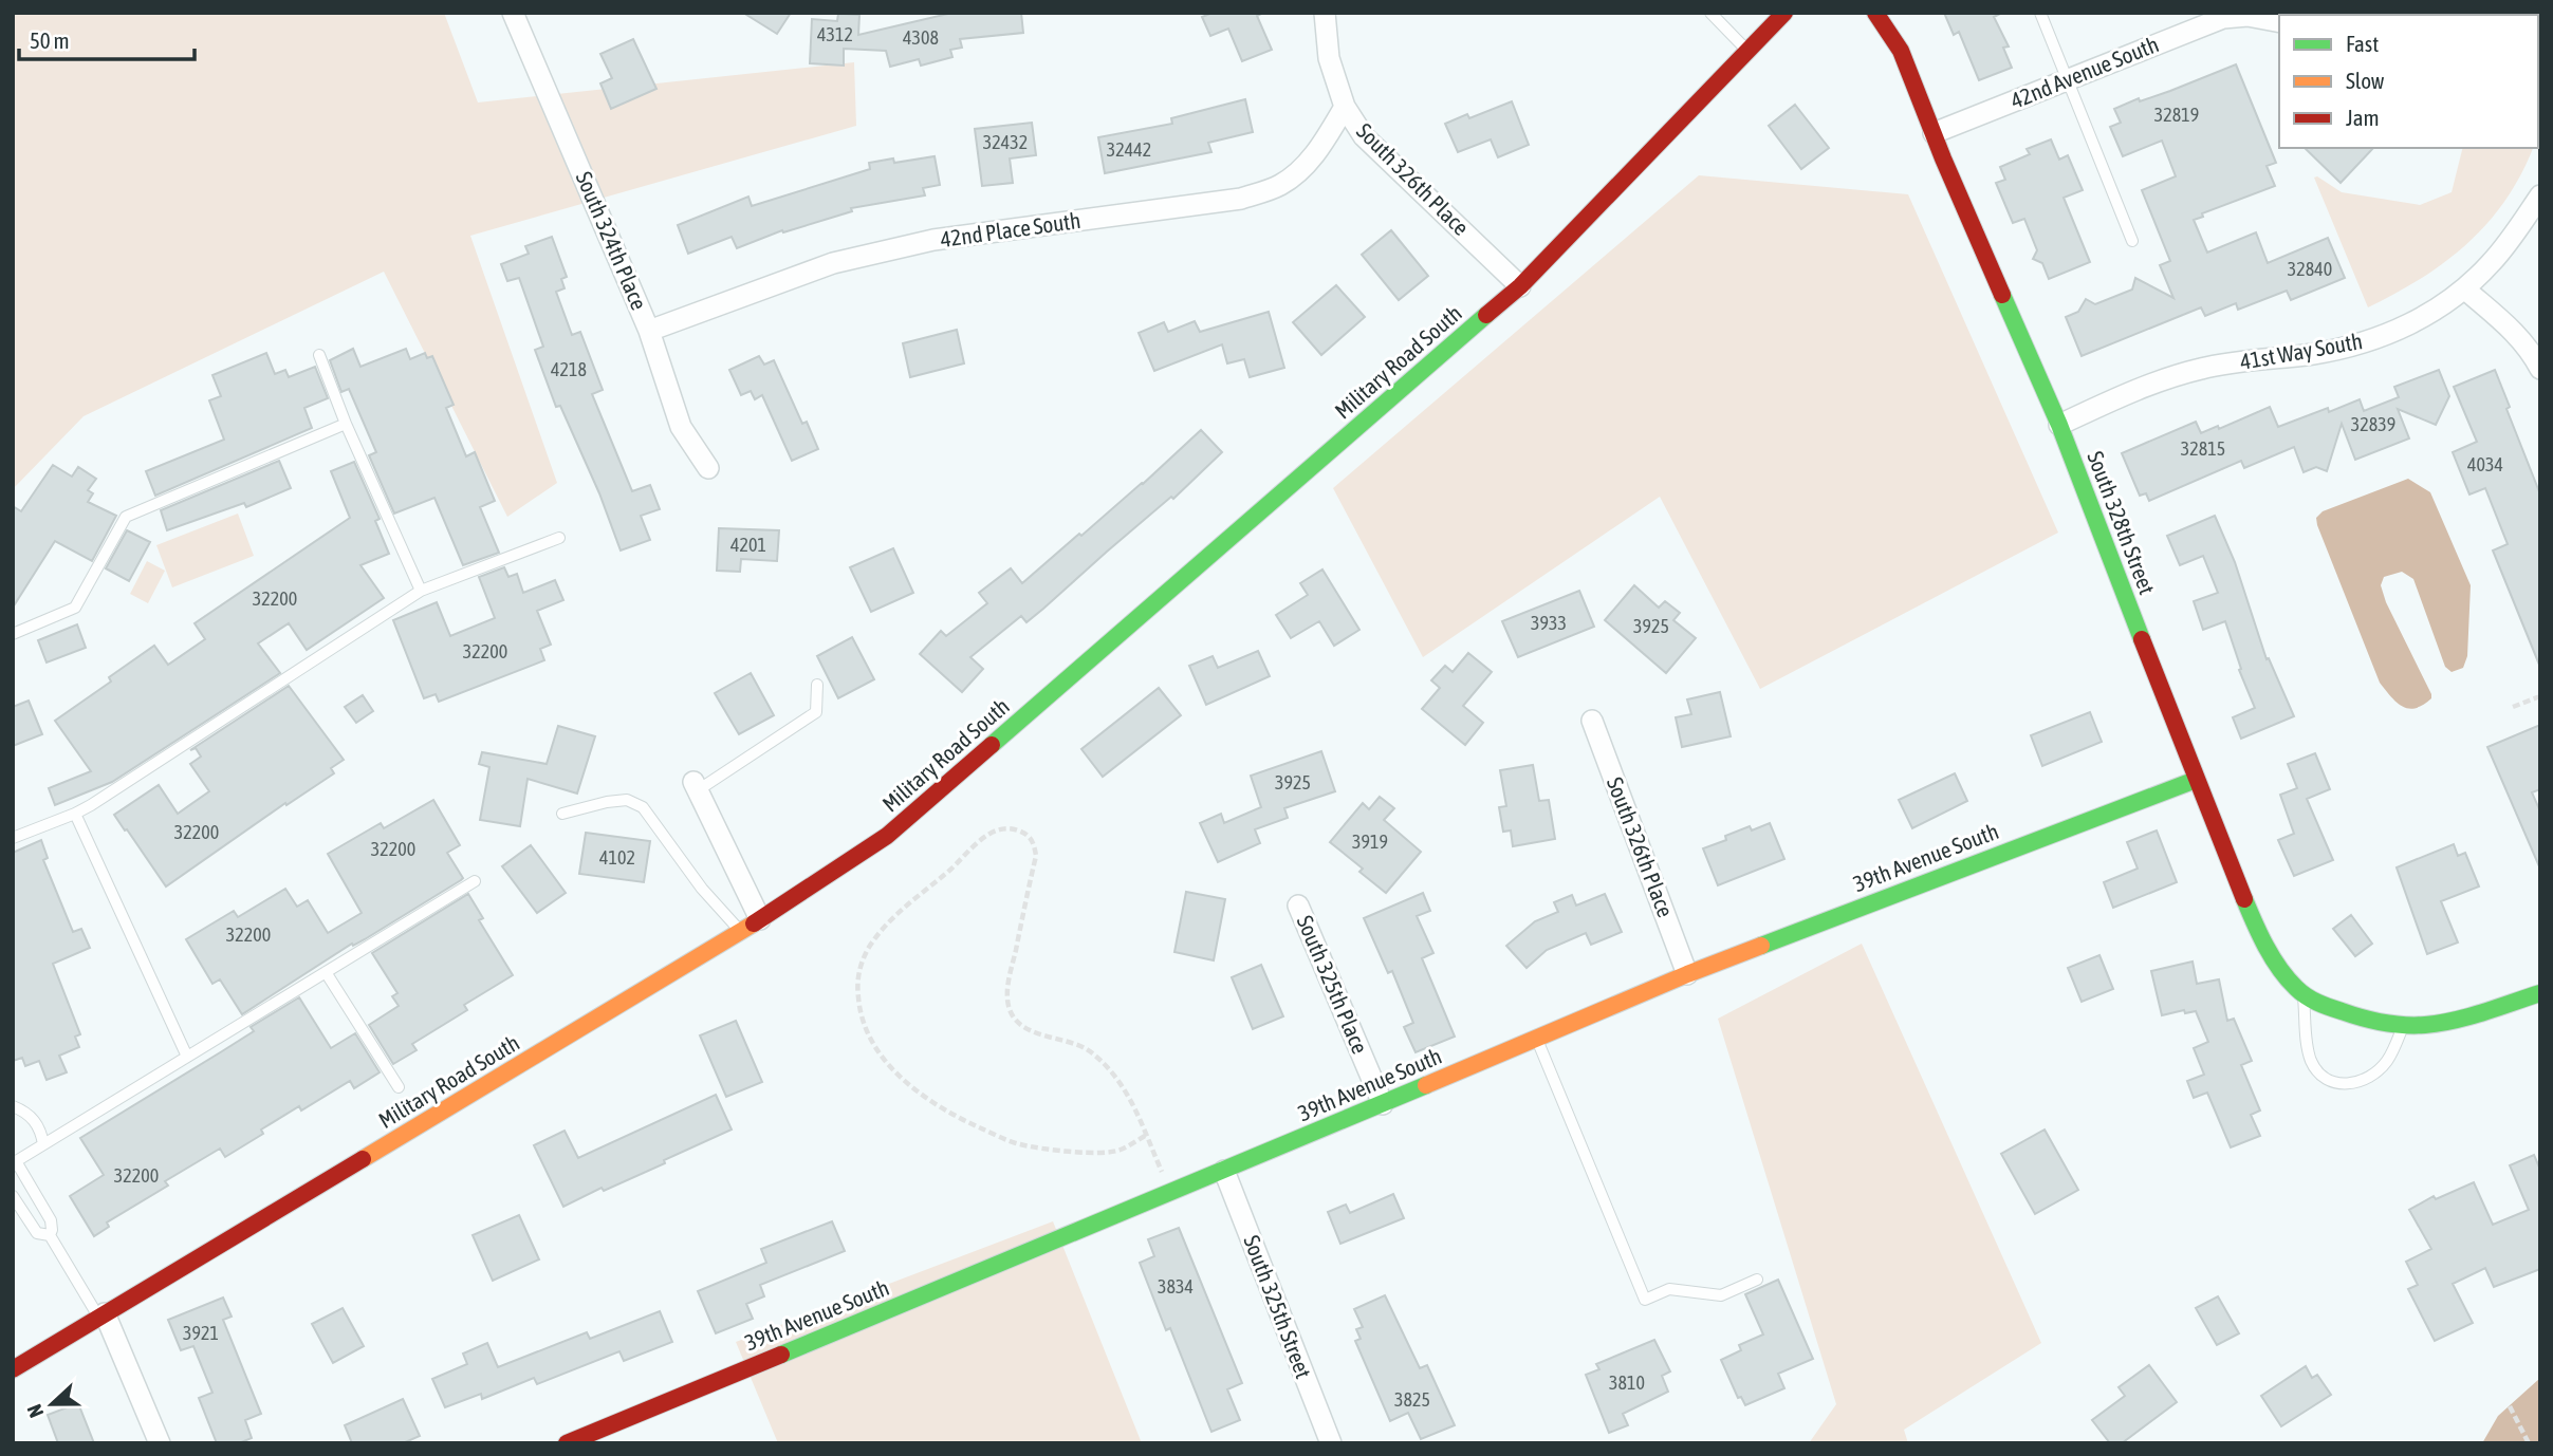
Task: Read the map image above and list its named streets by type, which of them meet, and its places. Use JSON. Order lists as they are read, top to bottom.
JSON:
{
  "streets": {
    "street": [
      "42nd Avenue South",
      "South 326th Place",
      "42nd Place South",
      "South 324th Place",
      "41st Way South",
      "Military Road South",
      "South 328th Street",
      "39th Avenue South",
      "South 325th Place",
      "South 325th Street"
    ]
  },
  "crossings": [
    ["42nd Avenue South", "South 328th Street"],
    ["South 326th Place", "42nd Place South"],
    ["South 326th Place", "Military Road South"],
    ["South 326th Place", "39th Avenue South"],
    ["42nd Place South", "South 324th Place"],
    ["41st Way South", "South 328th Street"],
    ["South 328th Street", "39th Avenue South"],
    ["39th Avenue South", "South 325th Place"],
    ["39th Avenue South", "South 325th Street"]
  ],
  "house_numbers": [
    "4312",
    "4308",
    "32819",
    "32432",
    "32442",
    "32840",
    "4218",
    "32839",
    "32815",
    "4034",
    "4201",
    "32200",
    "3933",
    "3925",
    "32200",
    "3925",
    "32200",
    "3919",
    "32200",
    "4102",
    "32200",
    "32200",
    "3834",
    "3921",
    "3810",
    "3825"
  ],
  "legend": ["Fast", "Slow", "Jam"],
  "scale_bar": "50 m",
  "north": "left"
}
